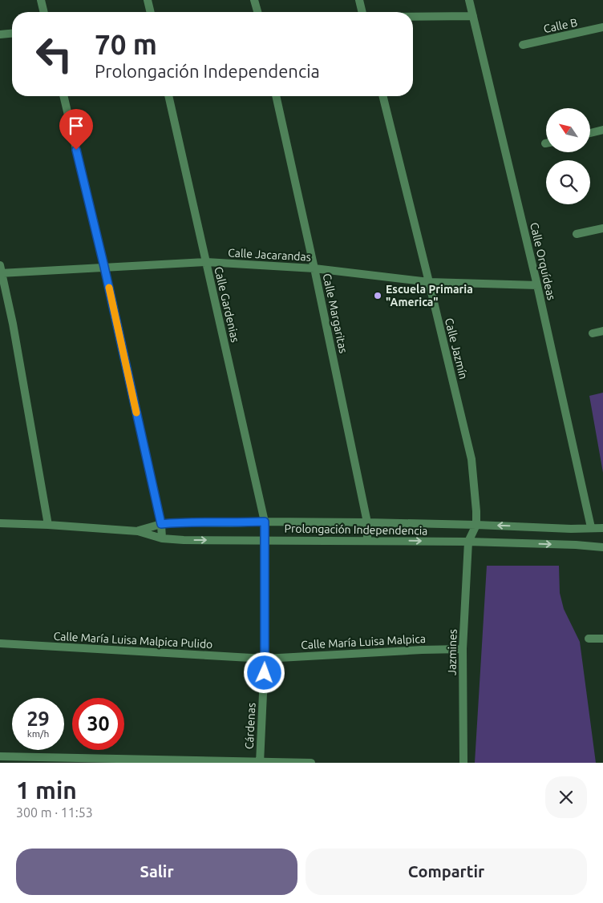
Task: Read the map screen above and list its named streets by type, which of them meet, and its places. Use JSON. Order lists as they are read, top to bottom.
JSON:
{
  "streets": {
    "street": [
      "Calle B",
      "Calle Jacarandas",
      "Calle Orquídeas",
      "Calle Gardenias",
      "Calle Margaritas",
      "Calle Jazmín",
      "Prolongación Independencia",
      "Calle María Luisa Malpica Pulido",
      "Calle María Luisa Malpica",
      "Jazmines",
      "Cárdenas"
    ]
  },
  "crossings": [
    ["Calle Jacarandas", "Calle Orquídeas"],
    ["Calle Jacarandas", "Calle Gardenias"],
    ["Calle Jacarandas", "Calle Margaritas"],
    ["Calle Jacarandas", "Calle Jazmín"],
    ["Calle Orquídeas", "Prolongación Independencia"],
    ["Calle Gardenias", "Prolongación Independencia"],
    ["Calle Gardenias", "Cárdenas"],
    ["Calle Margaritas", "Prolongación Independencia"],
    ["Calle Jazmín", "Prolongación Independencia"],
    ["Calle Jazmín", "Jazmines"],
    ["Prolongación Independencia", "Jazmines"],
    ["Prolongación Independencia", "Cárdenas"],
    ["Calle María Luisa Malpica Pulido", "Calle María Luisa Malpica"],
    ["Calle María Luisa Malpica Pulido", "Cárdenas"],
    ["Calle María Luisa Malpica", "Jazmines"],
    ["Calle María Luisa Malpica", "Cárdenas"]
  ],
  "places": ["Escuela Primaria \"America\""],
  "north": "top left",
  "page": {
    "turn": ["70 m", "Prolongación Independencia"],
    "speed": "29 km/h",
    "limit": "30",
    "heading": ["1 min", "300 m · 11:53"],
    "buttons": ["Salir", "Compartir"]
  }
}
